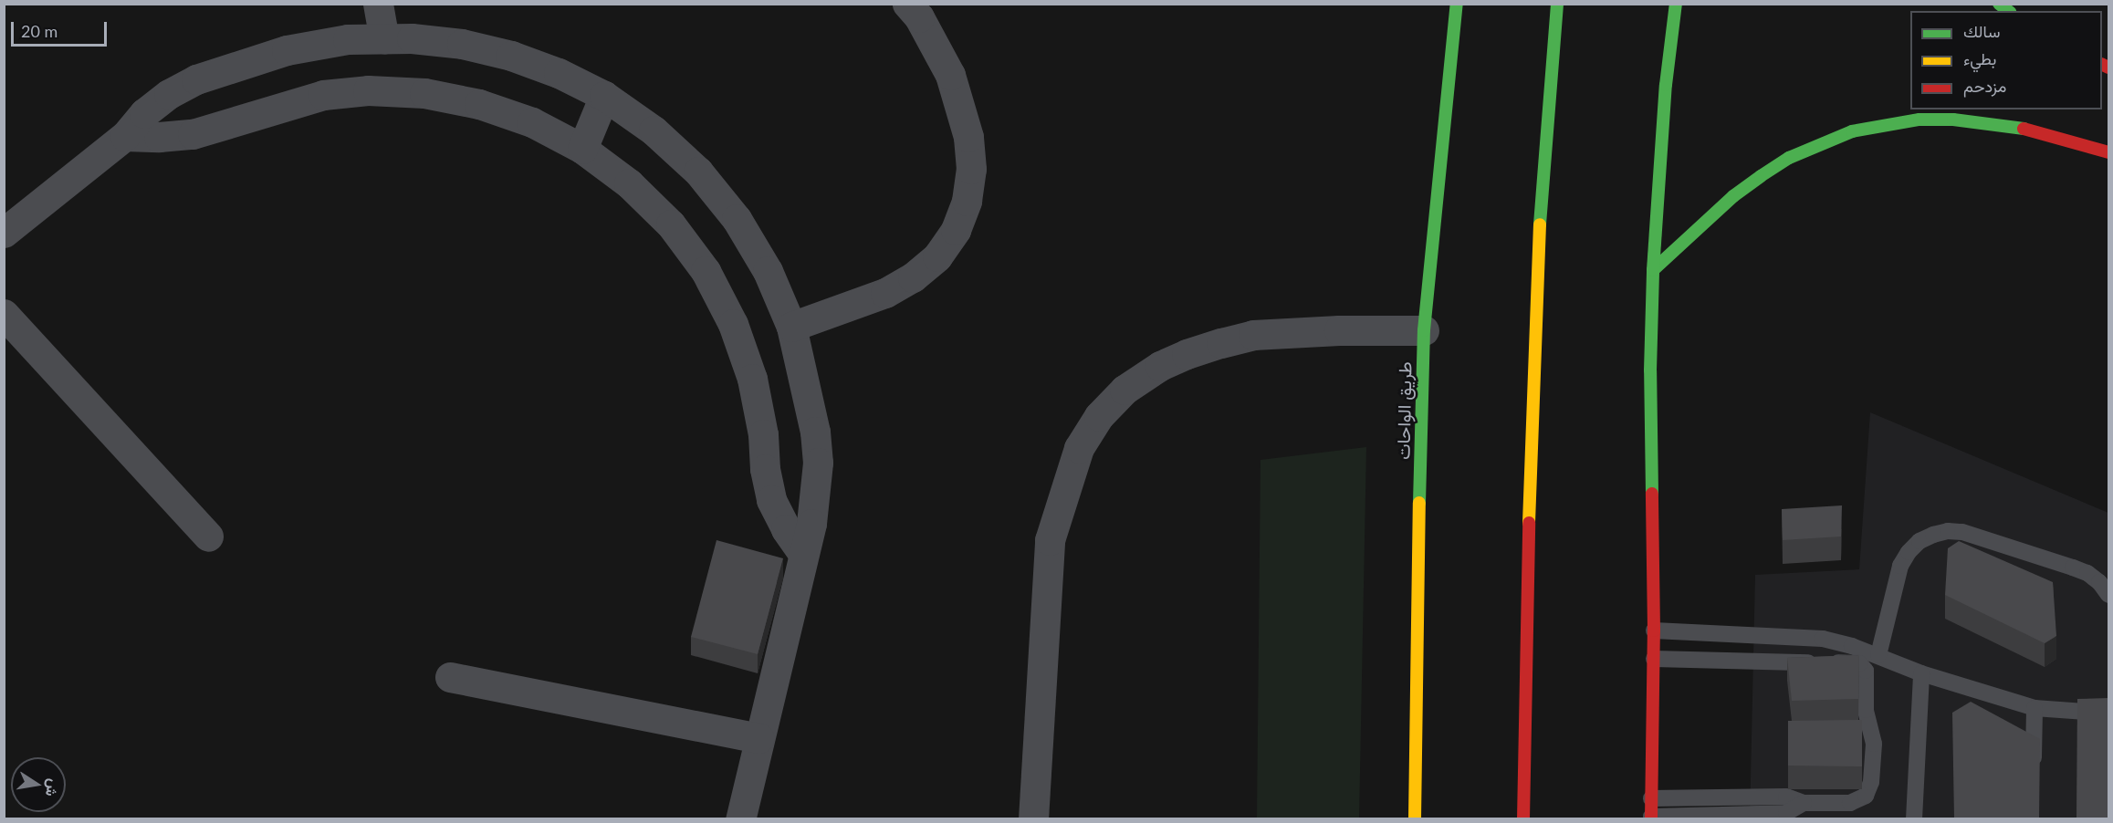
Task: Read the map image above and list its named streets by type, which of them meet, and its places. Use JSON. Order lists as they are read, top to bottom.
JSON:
{
  "streets": {
    "main road": ["طريق الواحات"]
  },
  "legend": ["سالك", "بطيء", "مزدحم"],
  "scale_bar": "20 m",
  "north": "right"
}
